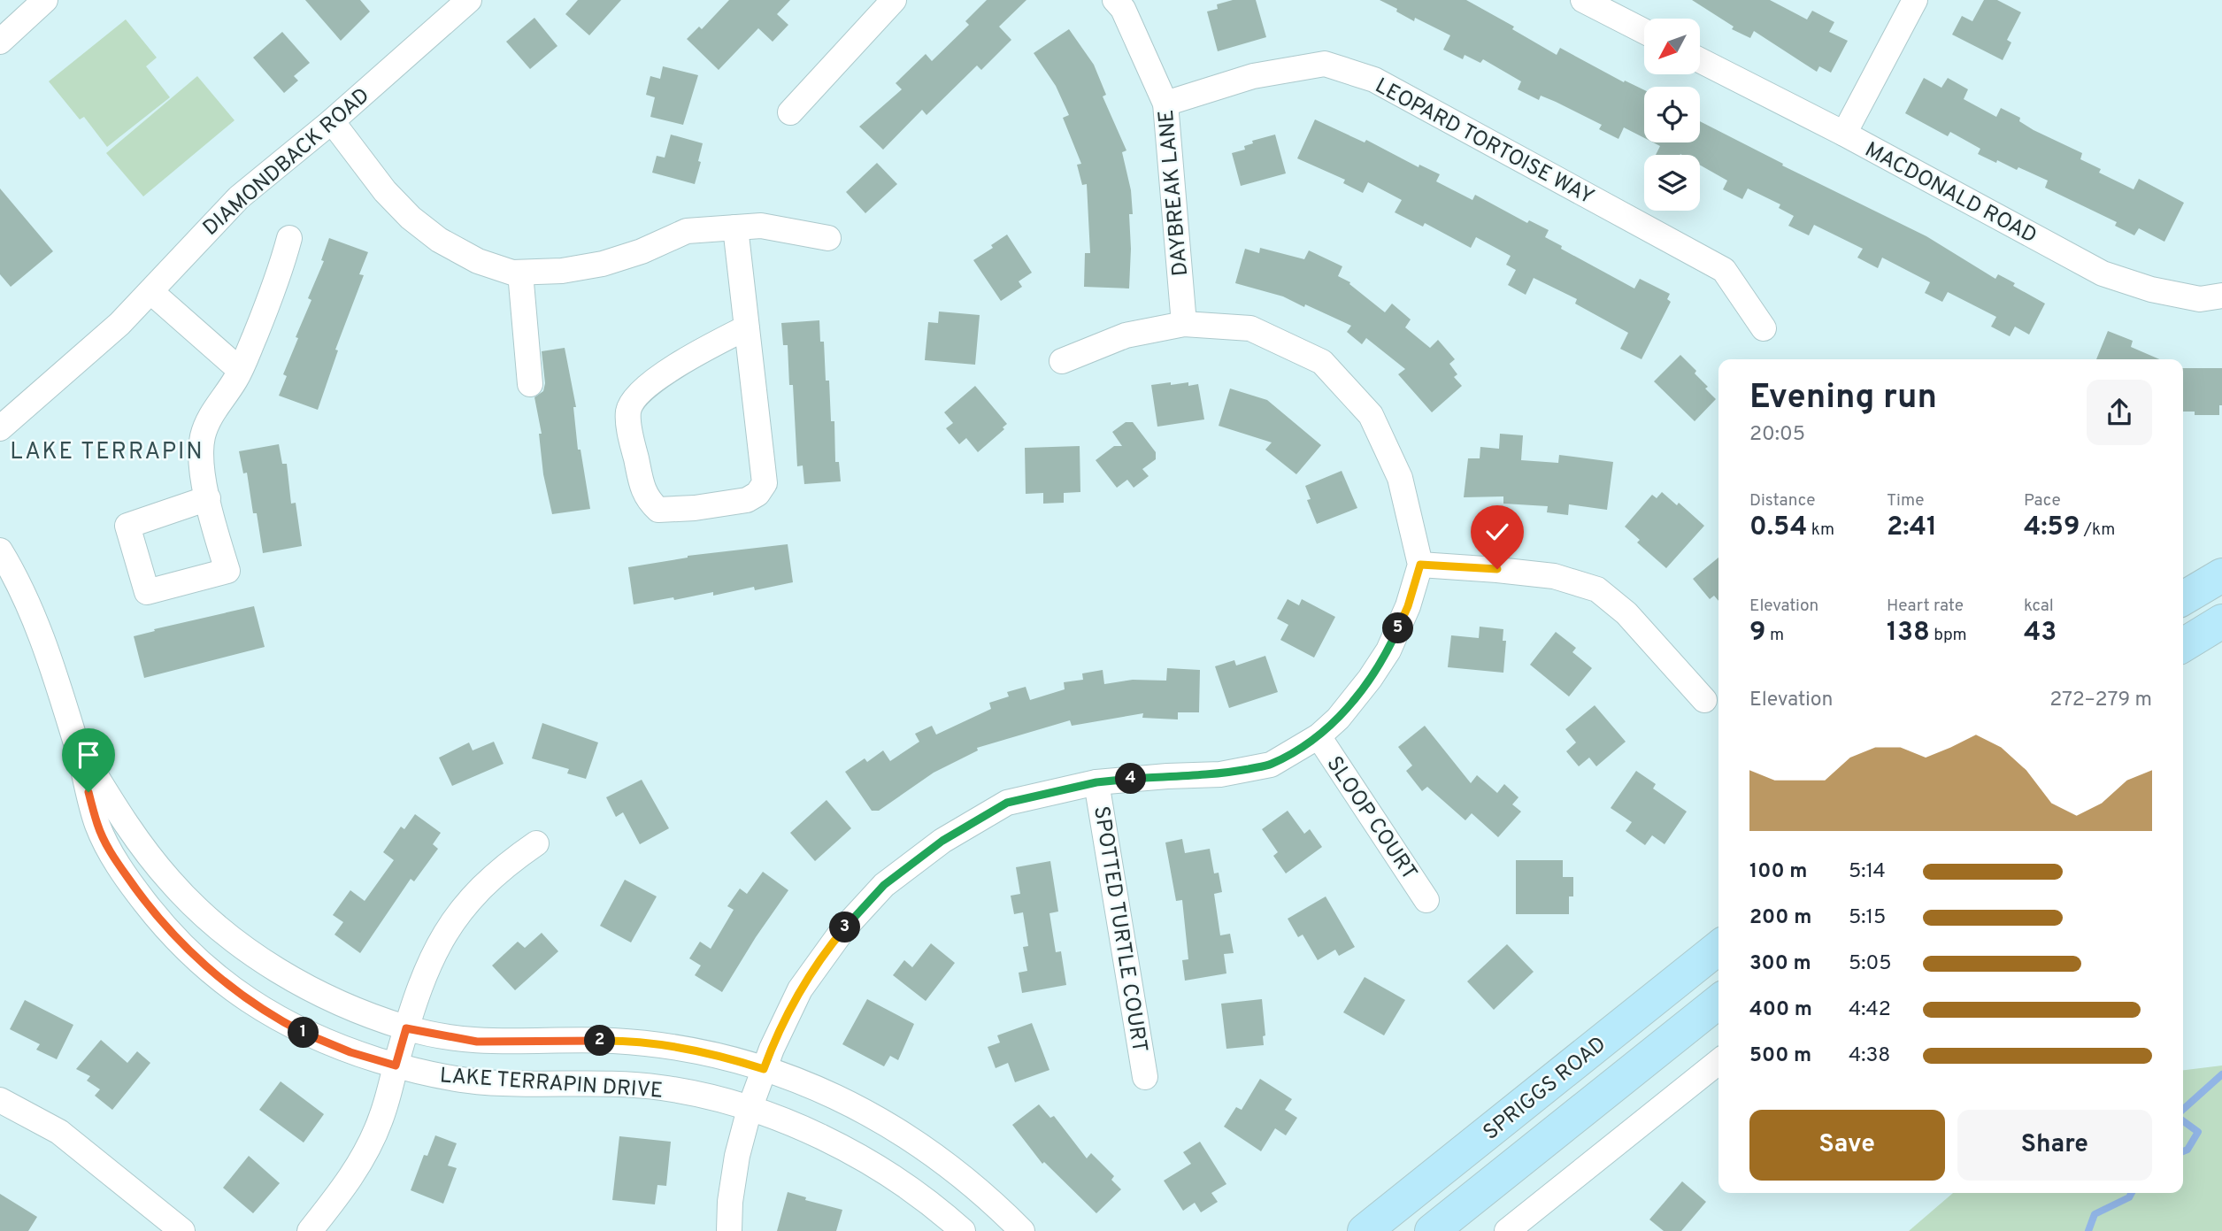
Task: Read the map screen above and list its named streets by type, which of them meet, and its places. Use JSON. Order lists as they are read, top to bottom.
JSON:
{
  "streets": {
    "main road": ["SPRIGGS ROAD"],
    "street": [
      "LEOPARD TORTOISE WAY",
      "DIAMONDBACK ROAD",
      "MACDONALD ROAD",
      "DAYBREAK LANE",
      "SLOOP COURT",
      "SPOTTED TURTLE COURT",
      "LAKE TERRAPIN DRIVE"
    ]
  },
  "crossings": [
    ["LEOPARD TORTOISE WAY", "DAYBREAK LANE"]
  ],
  "districts": ["LAKE TERRAPIN"],
  "north": "bottom left",
  "page": {
    "heading": ["Evening run", "20:05"],
    "stats": [
      ["Distance", "0.54 km"],
      ["Time", "2:41"],
      ["Pace", "4:59 /km"],
      ["Elevation", "9 m"],
      ["Heart rate", "138 bpm"],
      ["kcal", "43"]
    ],
    "pins": [
      "5",
      "4",
      "3",
      "1",
      "2"
    ],
    "chart": ["Elevation", "272–279 m"],
    "list": [
      {
        "name": "100 m",
        "note": "5:14"
      },
      {
        "name": "200 m",
        "note": "5:15"
      },
      {
        "name": "300 m",
        "note": "5:05"
      },
      {
        "name": "400 m",
        "note": "4:42"
      },
      {
        "name": "500 m",
        "note": "4:38"
      }
    ],
    "buttons": ["Save", "Share"]
  }
}
